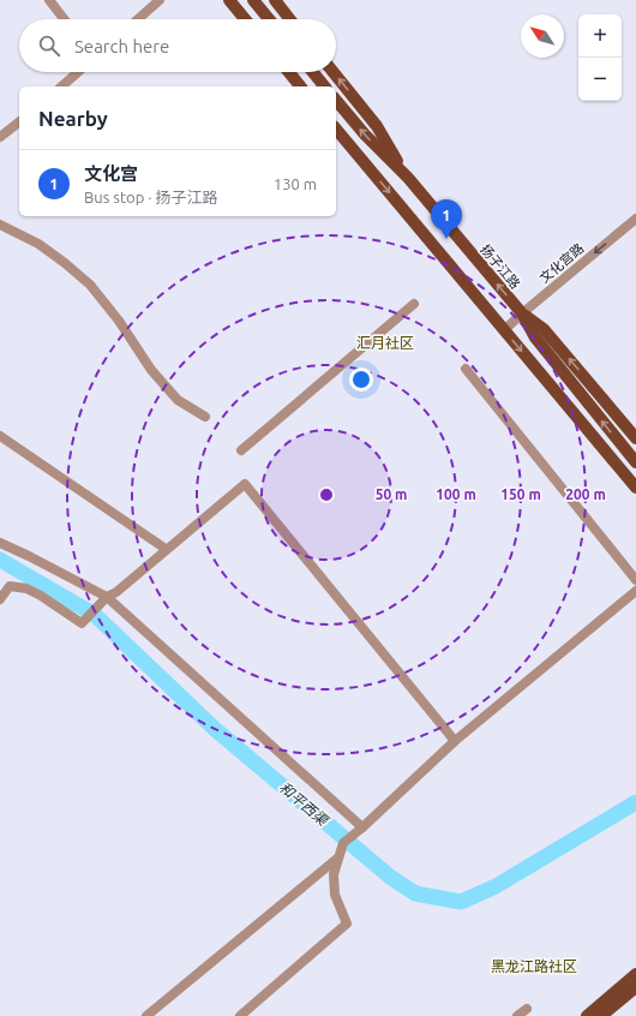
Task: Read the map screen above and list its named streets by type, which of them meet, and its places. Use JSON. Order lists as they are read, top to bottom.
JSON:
{
  "streets": {
    "main road": ["扬子江路"],
    "street": ["文化宫路"]
  },
  "crossings": [
    ["文化宫路", "扬子江路"]
  ],
  "one_way": ["文化宫路"],
  "districts": ["汇月社区", "黑龙江路社区"],
  "water": ["和平西渠"],
  "north": "top left",
  "page": {
    "map_buttons": ["+", "−"],
    "search": "Search here",
    "heading": "Nearby",
    "list": [
      {
        "mark": "1",
        "name": "文化宫",
        "note": "Bus stop · 扬子江路",
        "value": "130 m"
      }
    ],
    "pins": "1"
  },
  "rings": [
    "50 m",
    "100 m",
    "150 m",
    "200 m"
  ]
}
